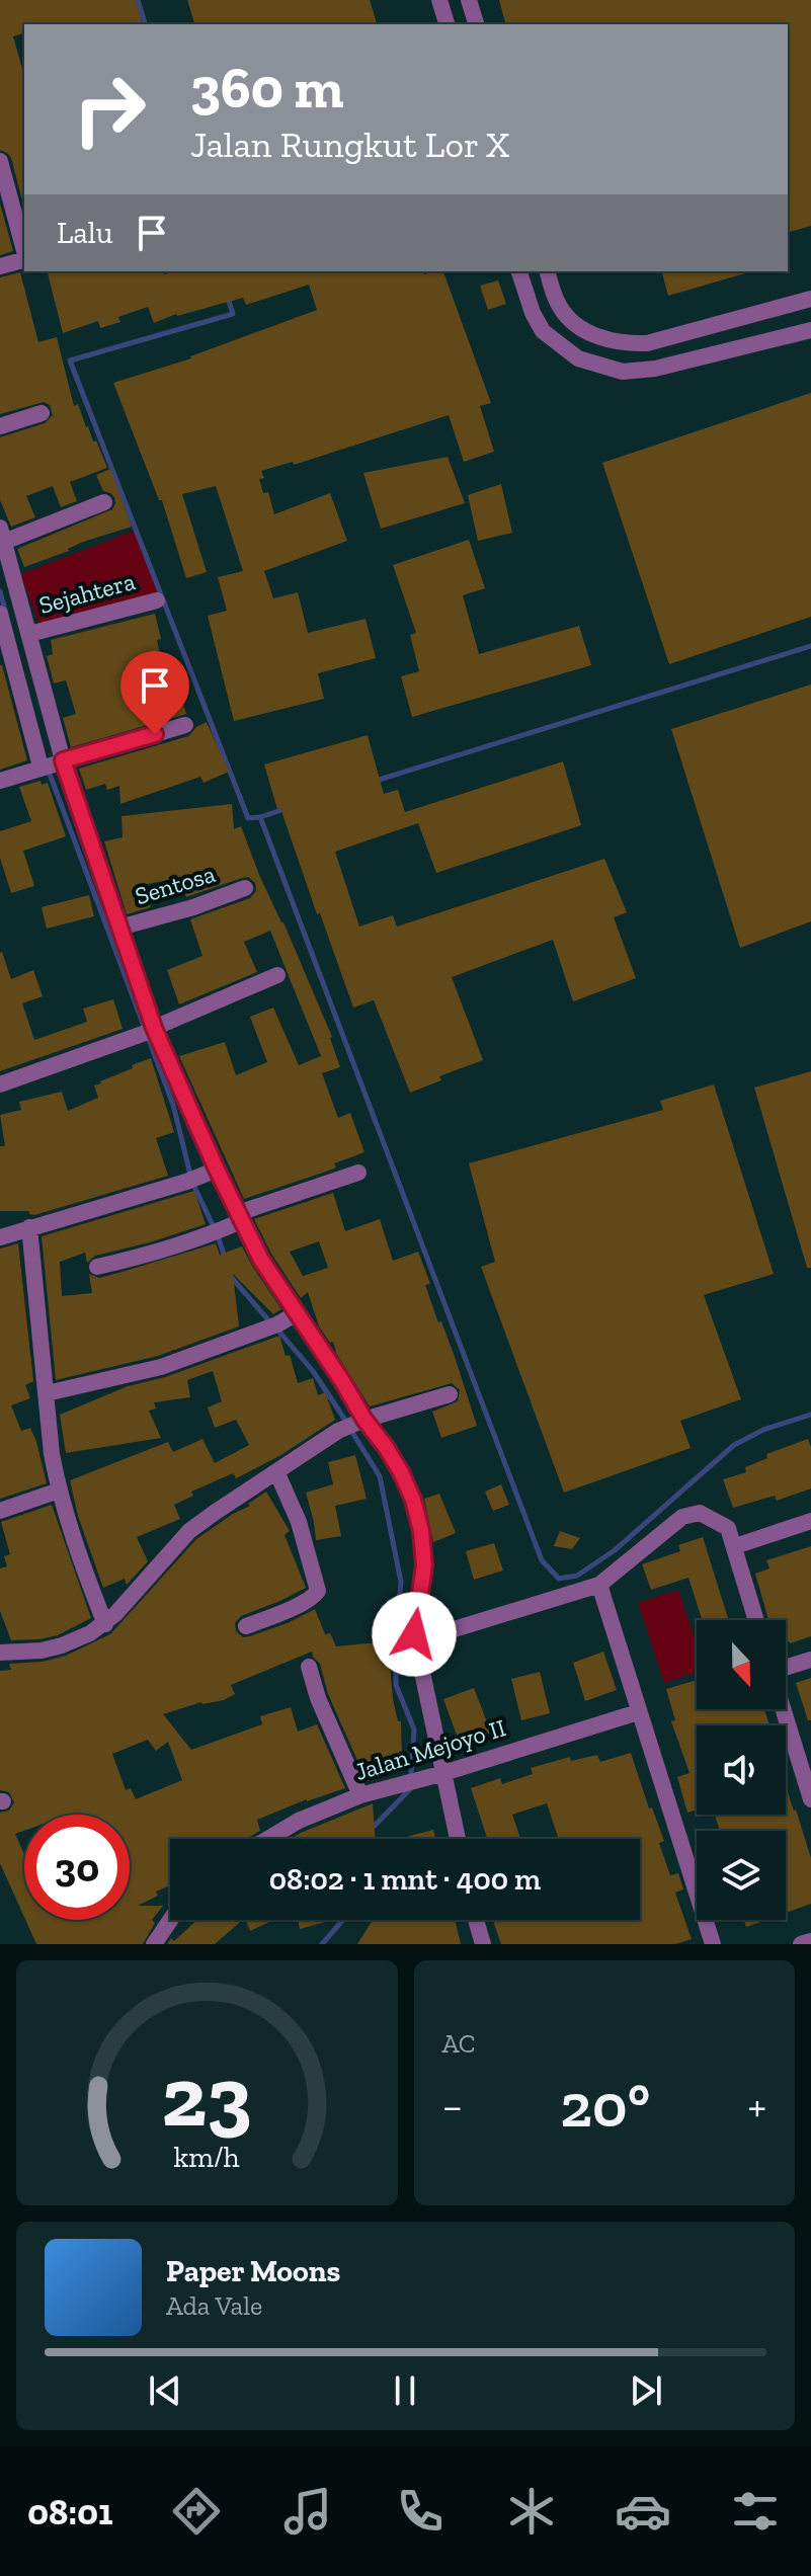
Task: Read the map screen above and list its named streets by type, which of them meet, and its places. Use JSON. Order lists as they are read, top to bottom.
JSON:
{
  "streets": {
    "street": ["Sejahtera", "Sentosa", "Jalan Mejoyo II"]
  },
  "north": "bottom",
  "page": {
    "turn": ["360 m", "Jalan Rungkut Lor X"],
    "then": "Lalu",
    "limit": "30",
    "trip": "08:02 · 1 mnt · 400 m",
    "tile": "AC",
    "heat": ["−", "20°", "+"],
    "song": ["Paper Moons", "Ada Vale"],
    "tabs": "08:01",
    "gauge": ["23", "km/h"]
  }
}
